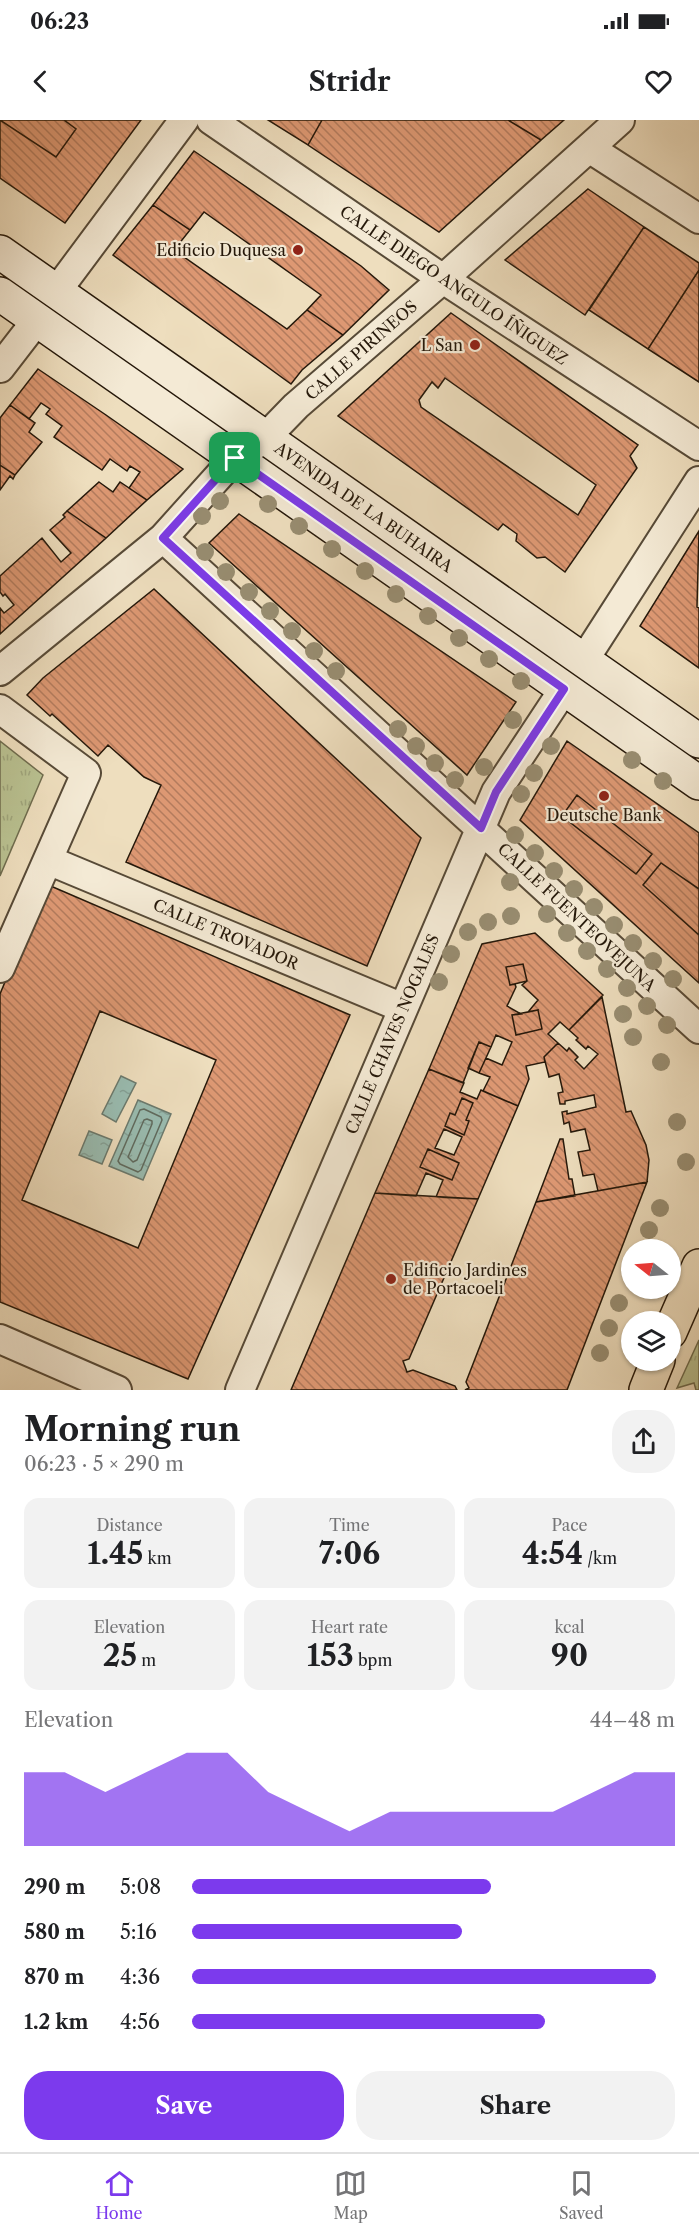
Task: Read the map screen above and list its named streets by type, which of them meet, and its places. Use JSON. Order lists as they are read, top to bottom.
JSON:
{
  "streets": {
    "main road": ["AVENIDA DE LA BUHAIRA"],
    "street": [
      "CALLE DIEGO ANGULO ÍÑIGUEZ",
      "CALLE PIRINEOS",
      "CALLE FUENTEOVEJUNA",
      "CALLE TROVADOR",
      "CALLE CHAVES NOGALES"
    ]
  },
  "crossings": [
    ["CALLE DIEGO ANGULO ÍÑIGUEZ", "CALLE PIRINEOS"],
    ["CALLE PIRINEOS", "AVENIDA DE LA BUHAIRA"],
    ["CALLE PIRINEOS", "CALLE FUENTEOVEJUNA"],
    ["AVENIDA DE LA BUHAIRA", "CALLE CHAVES NOGALES"],
    ["CALLE FUENTEOVEJUNA", "CALLE CHAVES NOGALES"],
    ["CALLE TROVADOR", "CALLE CHAVES NOGALES"]
  ],
  "places": [
    "Edificio Duquesa",
    "L San",
    "Deutsche Bank",
    "Edificio Jardines de Portacoeli"
  ],
  "north": "left",
  "page": {
    "status": "06:23",
    "header": "Stridr",
    "heading": ["Morning run", "06:23 · 5 × 290 m"],
    "stats": [
      ["Distance", "1.45 km"],
      ["Time", "7:06"],
      ["Pace", "4:54 /km"],
      ["Elevation", "25 m"],
      ["Heart rate", "153 bpm"],
      ["kcal", "90"]
    ],
    "chart": ["Elevation", "44–48 m"],
    "list": [
      {
        "name": "290 m",
        "note": "5:08"
      },
      {
        "name": "580 m",
        "note": "5:16"
      },
      {
        "name": "870 m",
        "note": "4:36"
      },
      {
        "name": "1.2 km",
        "note": "4:56"
      }
    ],
    "buttons": ["Save", "Share"],
    "tabs": ["Home", "Map", "Saved"]
  }
}
